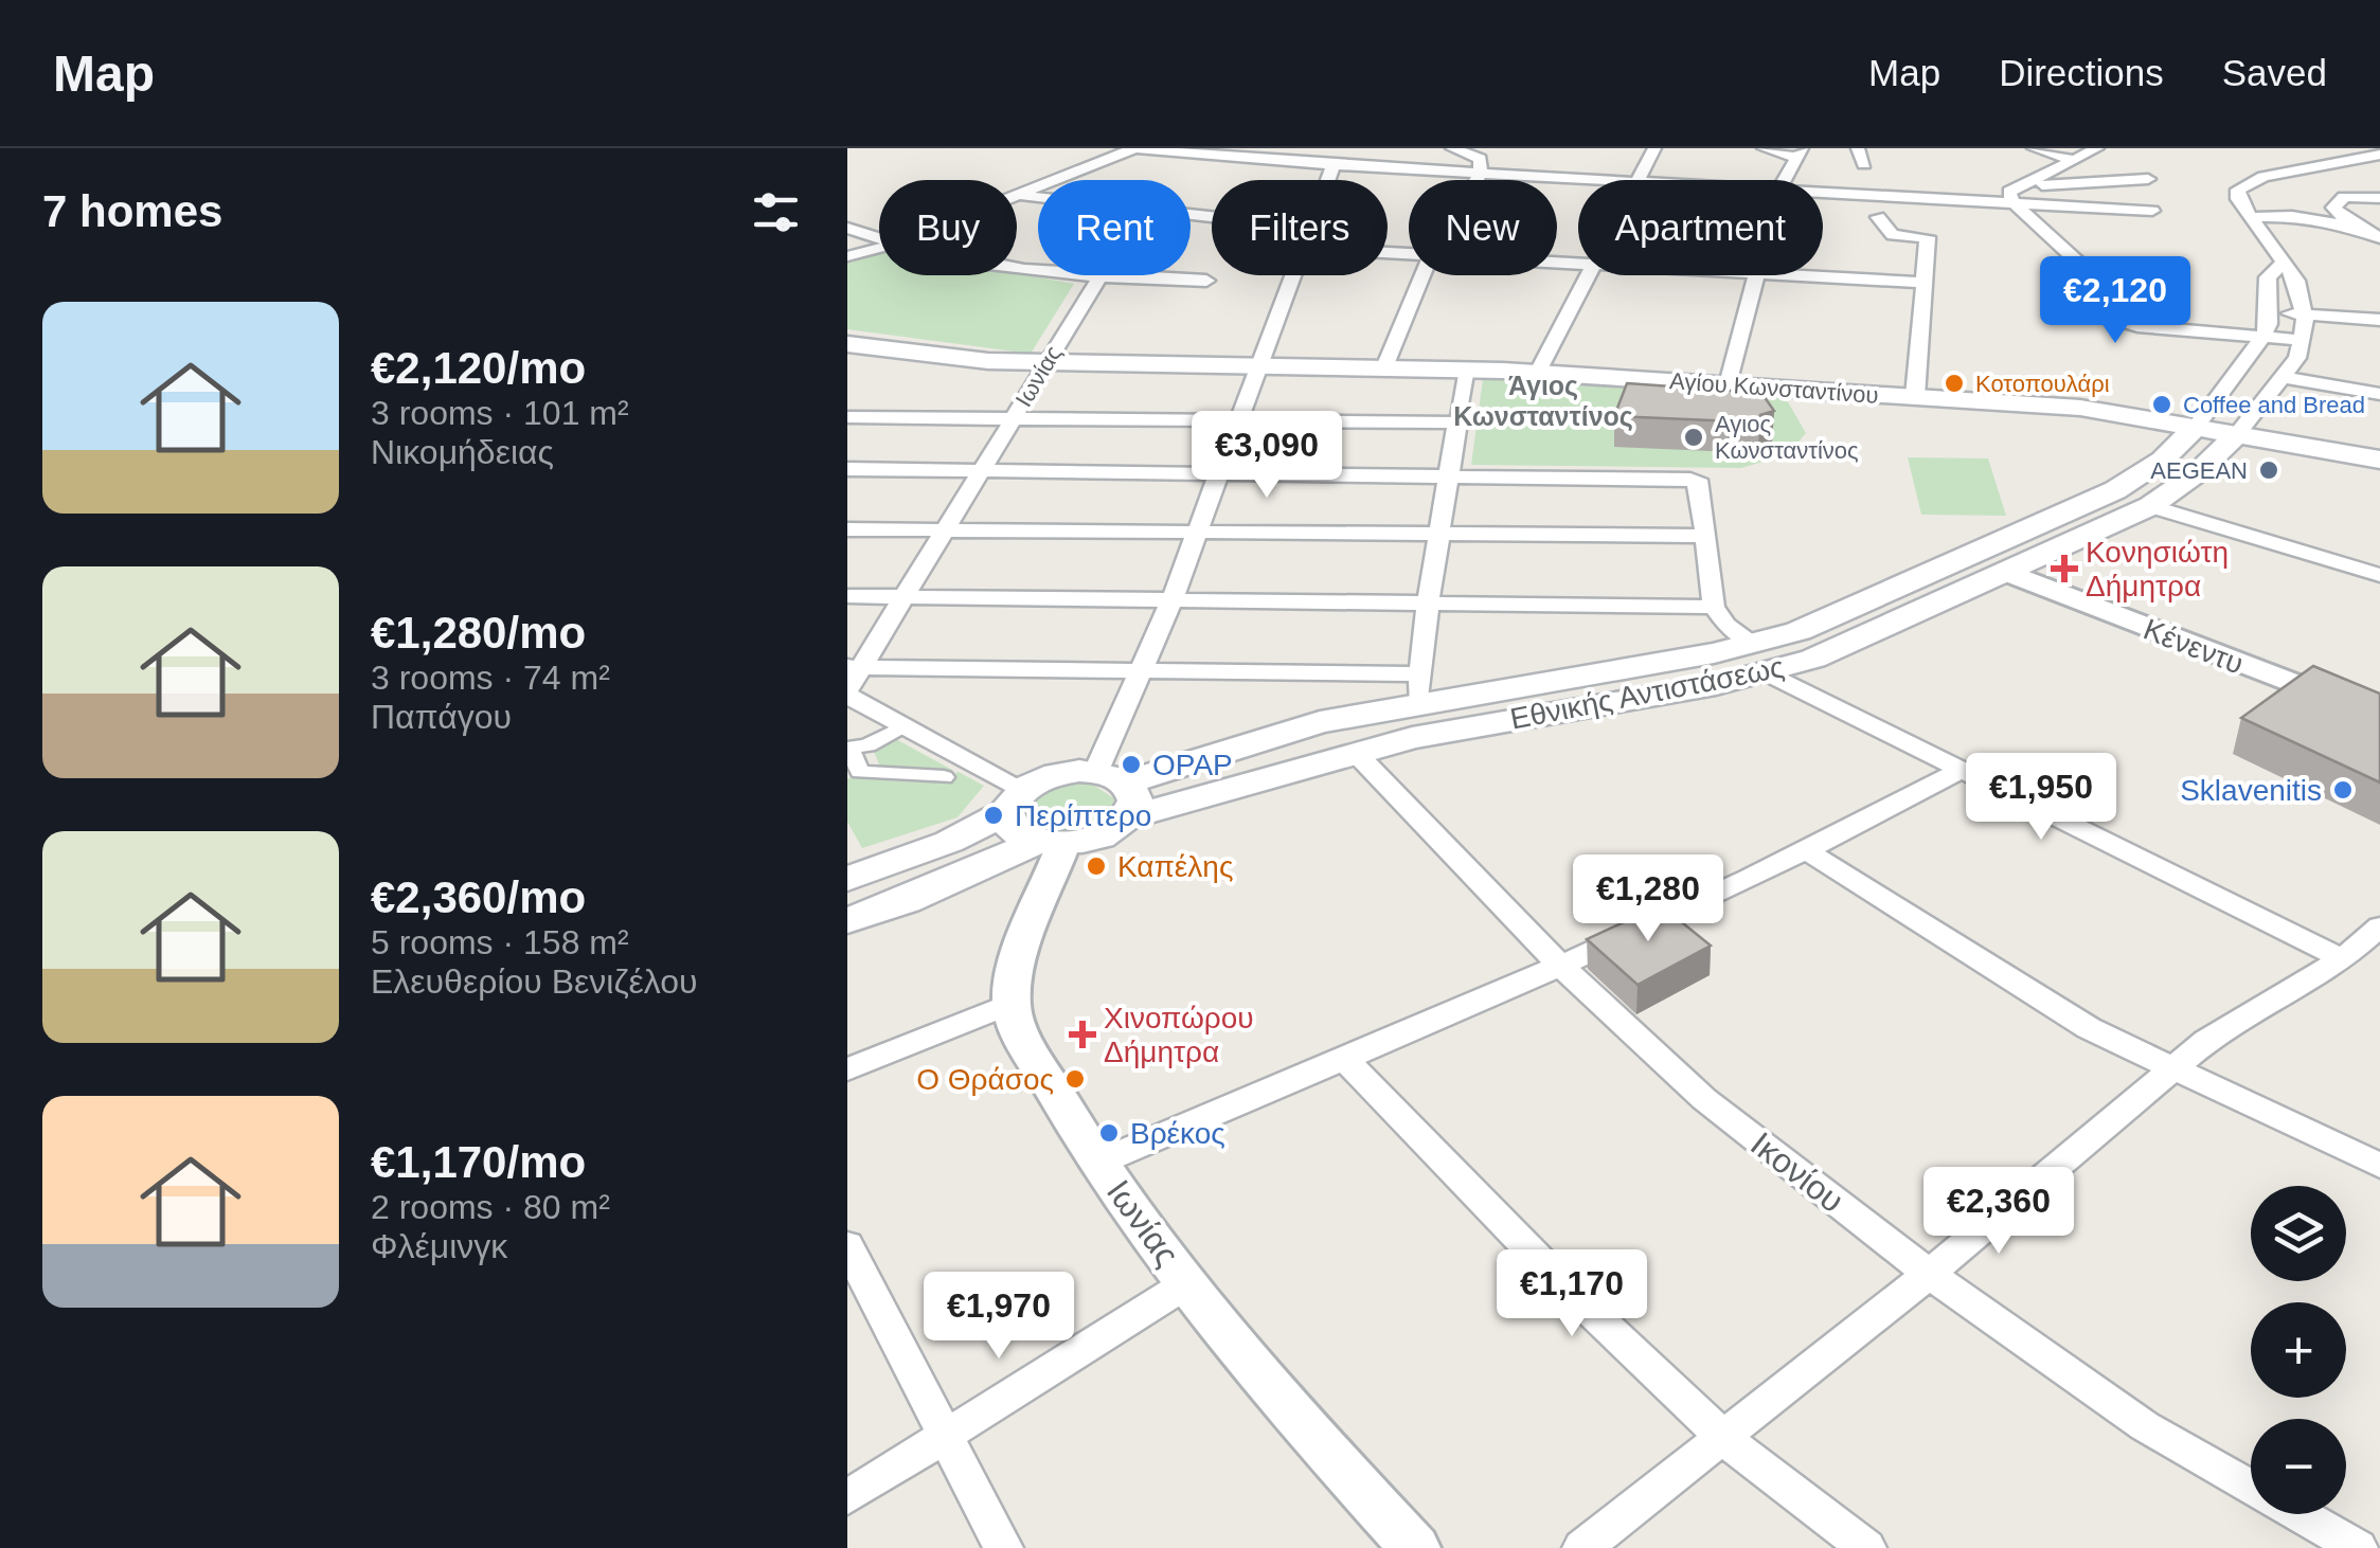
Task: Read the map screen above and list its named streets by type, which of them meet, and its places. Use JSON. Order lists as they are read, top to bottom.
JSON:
{
  "streets": {
    "main road": ["Αγίου Κωνσταντίνου", "Εθνικής Αντιστάσεως"],
    "street": ["Ιωνίας", "Κένεντυ", "Ικονίου"]
  },
  "crossings": [
    ["Ιωνίας", "Αγίου Κωνσταντίνου"],
    ["Αγίου Κωνσταντίνου", "Εθνικής Αντιστάσεως"],
    ["Κένεντυ", "Εθνικής Αντιστάσεως"],
    ["Εθνικής Αντιστάσεως", "Ικονίου"]
  ],
  "districts": ["Άγιος Κωνσταντίνος"],
  "places": {
    "other": [
      "Κοτοπουλάρι",
      "Coffee and Bread",
      "Αγιος Κωνσταντίνος",
      "AEGEAN",
      "OPAP",
      "Sklavenitis",
      "Περίπτερο",
      "Καπέλης",
      "Ο Θράσος",
      "Βρέκος"
    ],
    "health": ["Κονησιώτη Δήμητρα", "Χινοπώρου Δήμητρα"]
  },
  "page": {
    "header": "Map",
    "nav": ["Map", "Directions", "Saved"],
    "heading": "7 homes",
    "chip": [
      "Buy",
      "Rent",
      "Filters",
      "New",
      "Apartment"
    ],
    "price": [
      "€2,120",
      "€3,090",
      "€1,950",
      "€1,280",
      "€2,360",
      "€1,170",
      "€1,970"
    ],
    "list": [
      {
        "name": "€2,120/mo",
        "note": "3 rooms · 101 m² · Νικομήδειας"
      },
      {
        "name": "€1,280/mo",
        "note": "3 rooms · 74 m² · Παπάγου"
      },
      {
        "name": "€2,360/mo",
        "note": "5 rooms · 158 m² · Ελευθερίου Βενιζέλου"
      },
      {
        "name": "€1,170/mo",
        "note": "2 rooms · 80 m² · Φλέμινγκ"
      }
    ],
    "map_buttons": ["+", "−"]
  }
}
